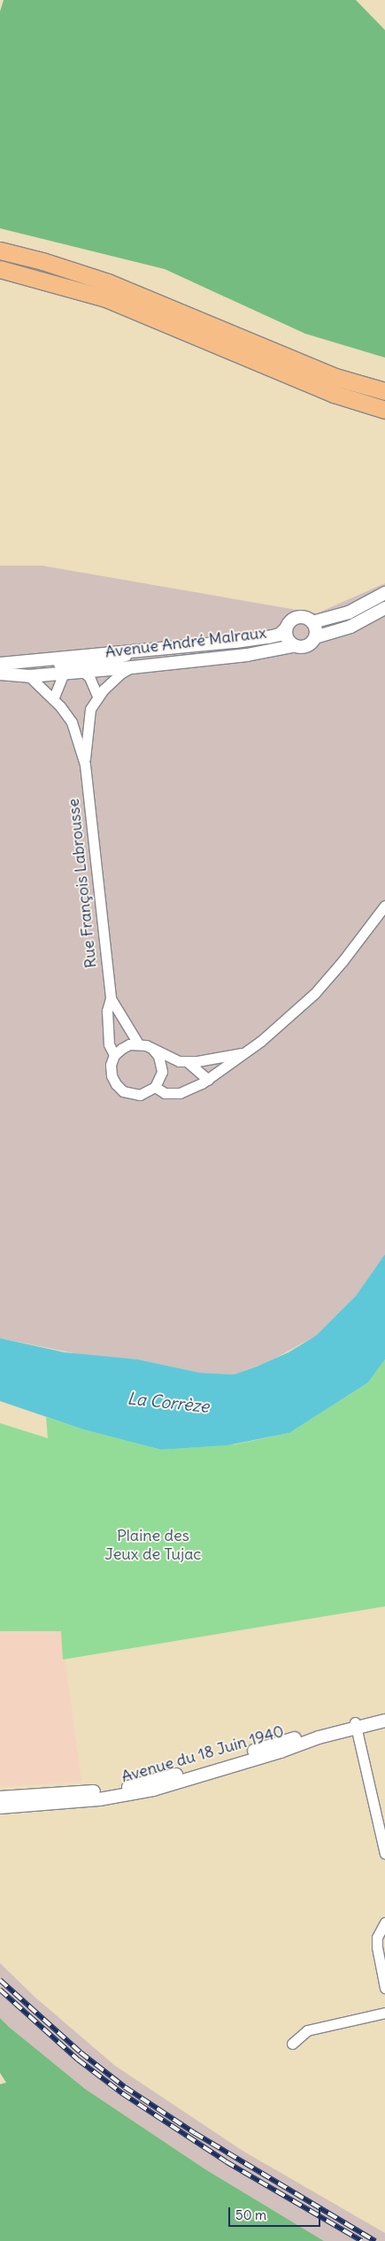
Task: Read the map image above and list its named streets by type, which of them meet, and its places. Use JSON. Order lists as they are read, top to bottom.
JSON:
{
  "streets": {
    "street": ["Avenue André Malraux", "Rue François Labrousse", "Avenue du 18 Juin 1940"]
  },
  "crossings": [
    ["Avenue André Malraux", "Rue François Labrousse"]
  ],
  "water": ["La Corrèze"],
  "parks": ["Plaine des Jeux de Tujac"],
  "scale_bar": "50 m"
}
